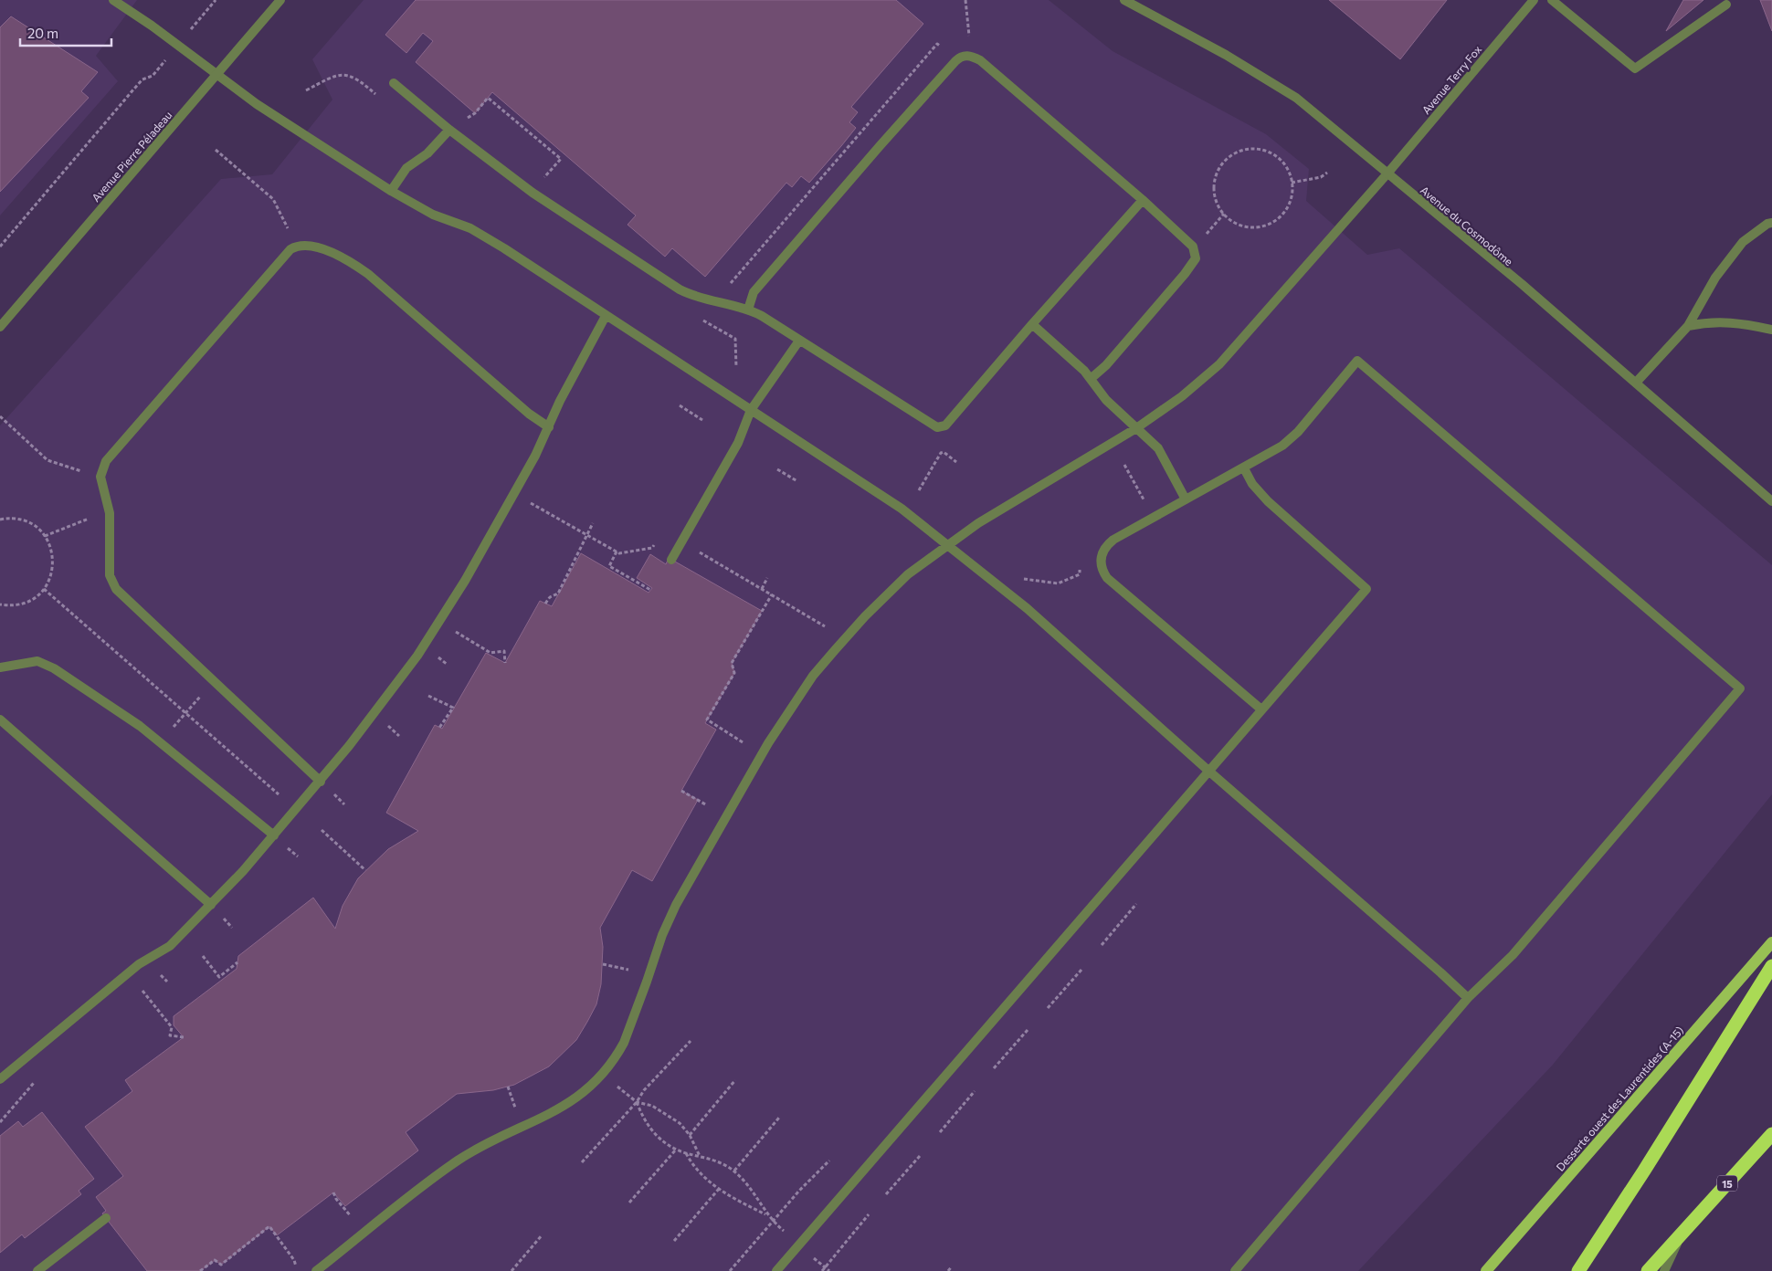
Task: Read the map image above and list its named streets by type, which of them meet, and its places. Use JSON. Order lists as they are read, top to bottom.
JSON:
{
  "streets": {
    "highway": ["15"],
    "main road": ["Desserte ouest des Laurentides (A-15)"],
    "street": ["Avenue Terry Fox", "Avenue Pierre Péladeau", "Avenue du Cosmodôme"]
  },
  "crossings": [
    ["Avenue Terry Fox", "Avenue du Cosmodôme"]
  ],
  "scale_bar": "20 m"
}
